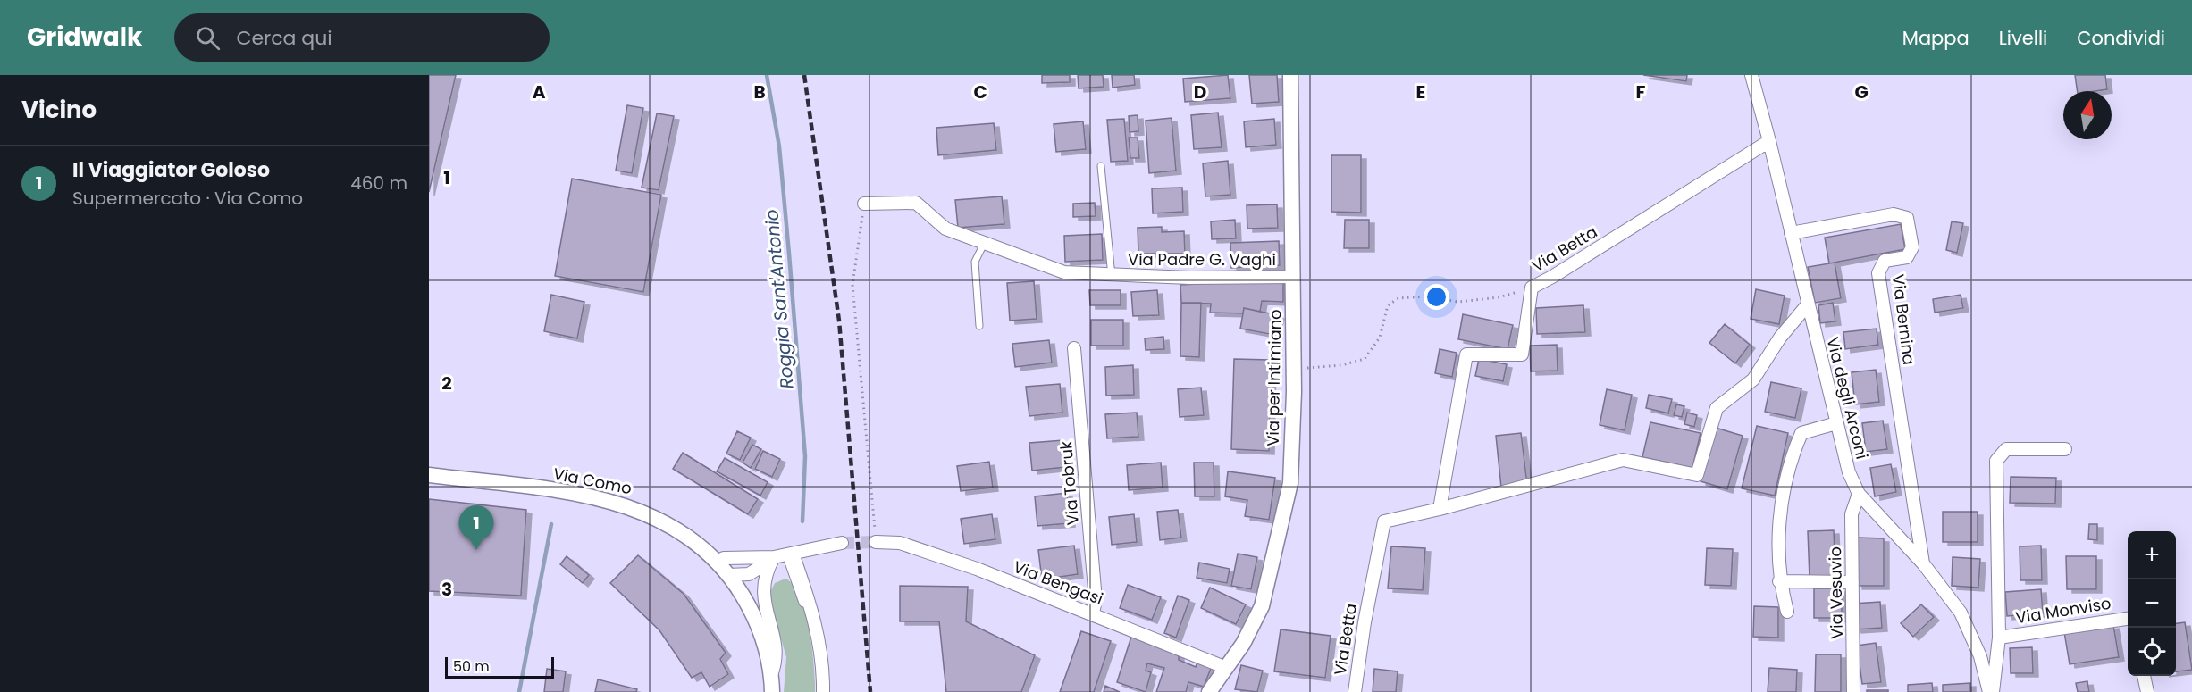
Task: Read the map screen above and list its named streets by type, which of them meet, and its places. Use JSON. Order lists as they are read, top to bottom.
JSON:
{
  "streets": {
    "street": [
      "Via Betta",
      "Via Padre G. Vaghi",
      "Via Bernina",
      "Via per Intimiano",
      "Via degli Arconi",
      "Via Como",
      "Via Tobruk",
      "Via Bengasi",
      "Via Vesuvio",
      "Via Monviso"
    ]
  },
  "crossings": [
    ["Via Betta", "Via degli Arconi"],
    ["Via Padre G. Vaghi", "Via per Intimiano"],
    ["Via Bernina", "Via degli Arconi"],
    ["Via per Intimiano", "Via Bengasi"],
    ["Via degli Arconi", "Via Vesuvio"],
    ["Via Tobruk", "Via Bengasi"]
  ],
  "water": ["Roggia Sant'Antonio"],
  "scale_bar": "50 m",
  "north": "top",
  "page": {
    "header": "Gridwalk",
    "search": "Cerca qui",
    "nav": ["Mappa", "Livelli", "Condividi"],
    "heading": "Vicino",
    "list": [
      {
        "mark": "1",
        "name": "Il Viaggiator Goloso",
        "note": "Supermercato · Via Como",
        "value": "460 m"
      }
    ],
    "pins": "1",
    "map_buttons": ["+", "−"],
    "scale": "50 m"
  },
  "grid": {
    "columns": [
      "A",
      "B",
      "C",
      "D",
      "E",
      "F",
      "G"
    ],
    "rows": ["1", "2", "3"]
  }
}
